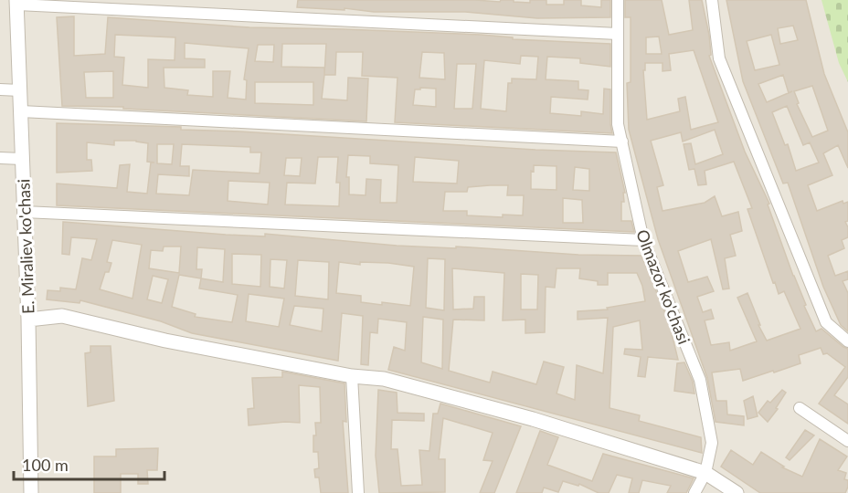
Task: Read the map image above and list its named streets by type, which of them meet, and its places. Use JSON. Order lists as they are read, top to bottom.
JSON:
{
  "streets": {
    "street": ["E. Miraliev ko'chasi", "Olmazor ko'chasi"]
  },
  "scale_bar": "100 m"
}
